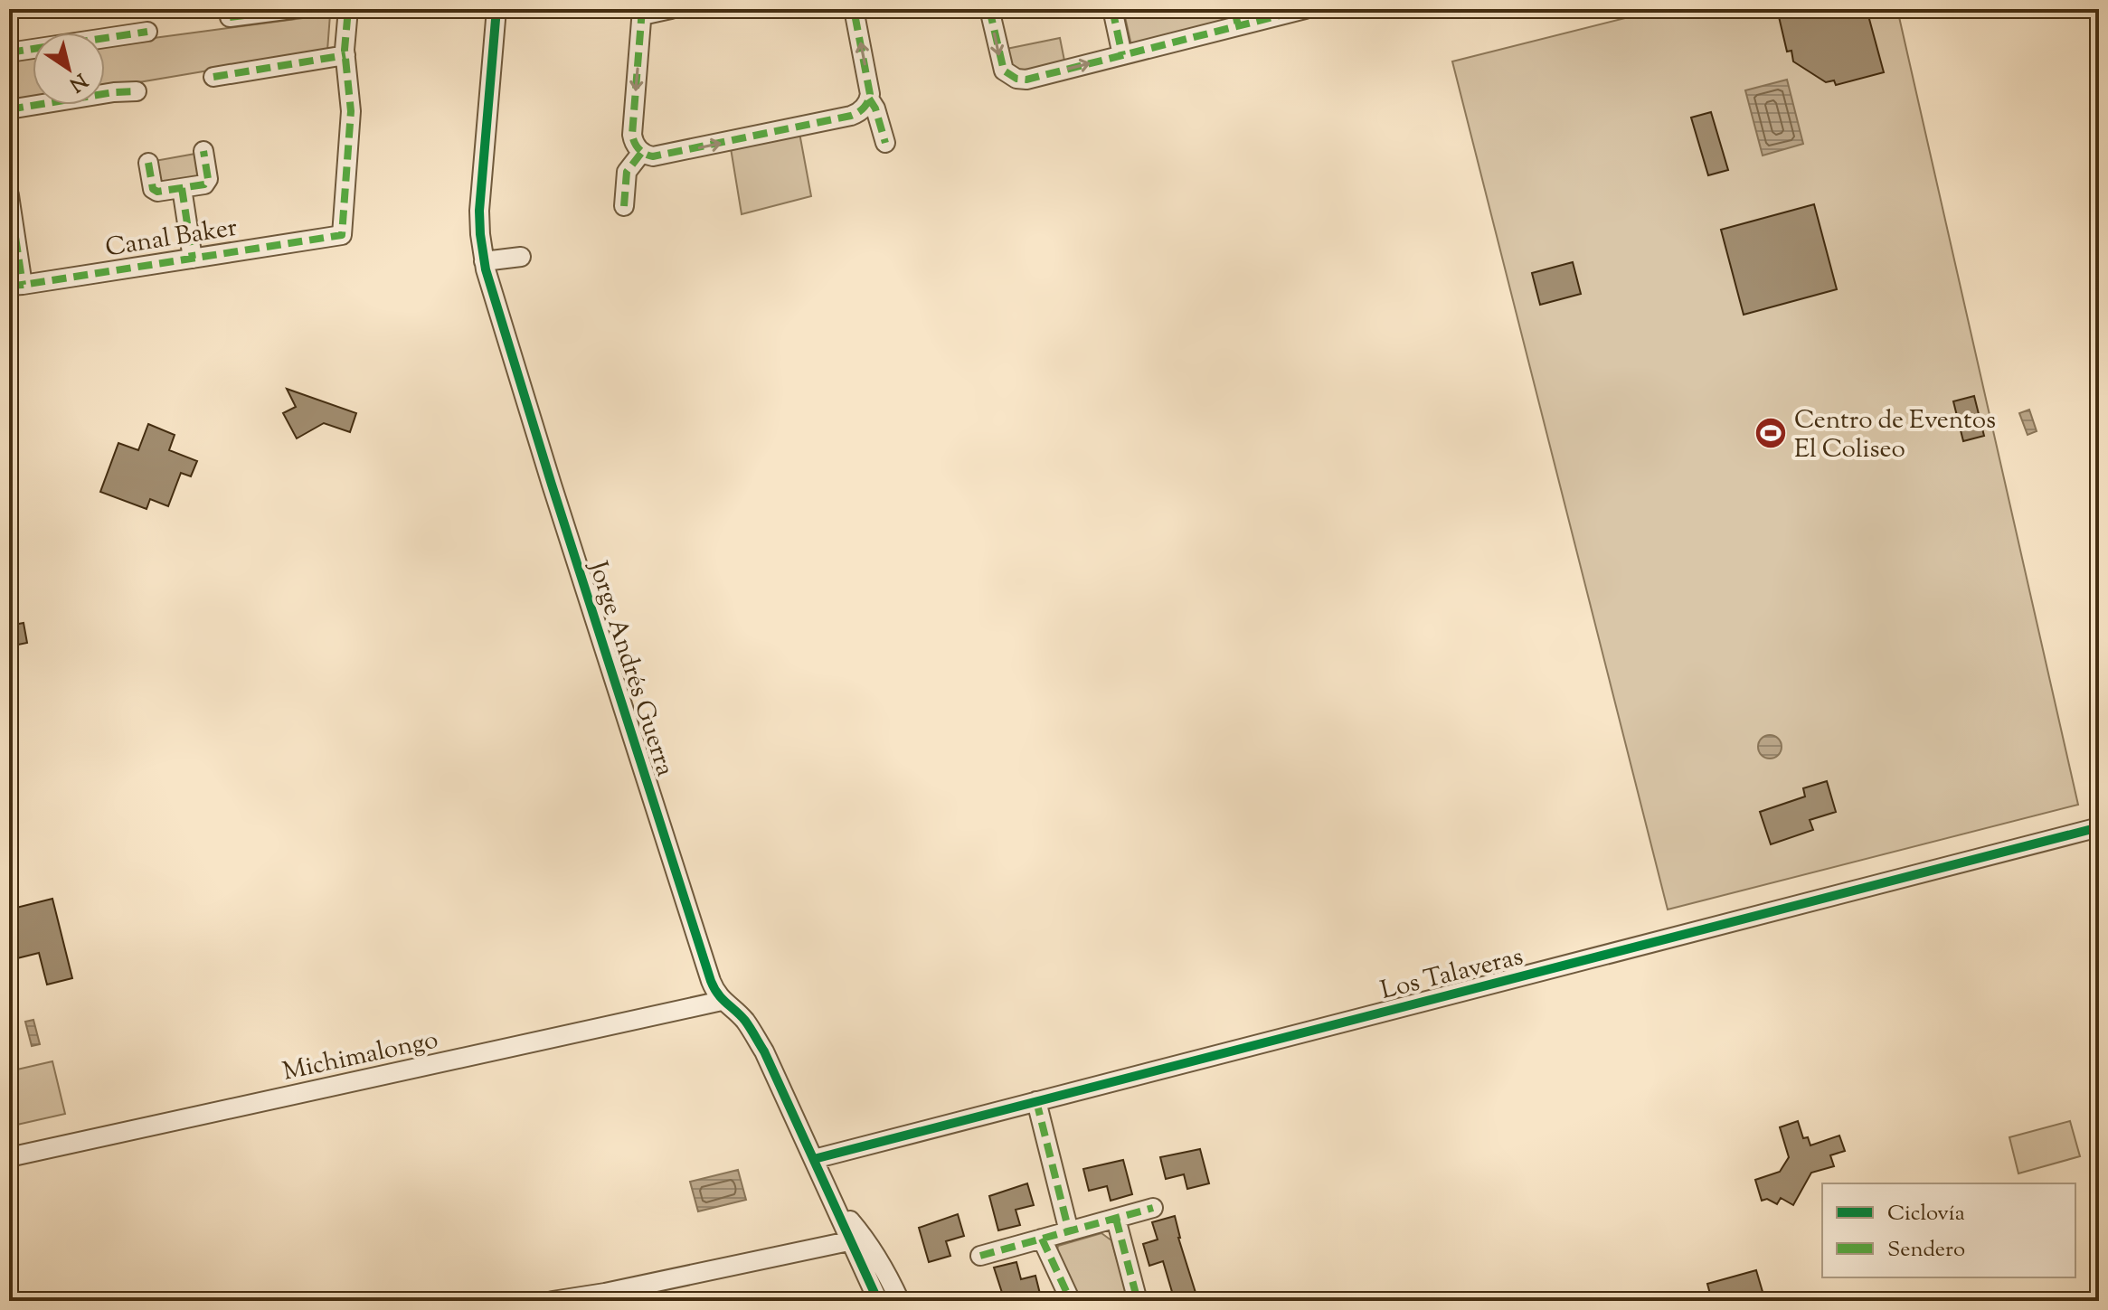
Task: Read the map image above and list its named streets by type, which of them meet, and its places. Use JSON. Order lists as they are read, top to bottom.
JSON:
{
  "streets": {
    "street": [
      "Canal Baker",
      "Jorge Andrés Guerra",
      "Los Talaveras",
      "Michimalongo"
    ]
  },
  "crossings": [
    ["Jorge Andrés Guerra", "Los Talaveras"],
    ["Jorge Andrés Guerra", "Michimalongo"]
  ],
  "places": {
    "sports": ["Centro de Eventos El Coliseo"]
  },
  "legend": ["Ciclovía", "Sendero"],
  "north": "bottom right"
}
